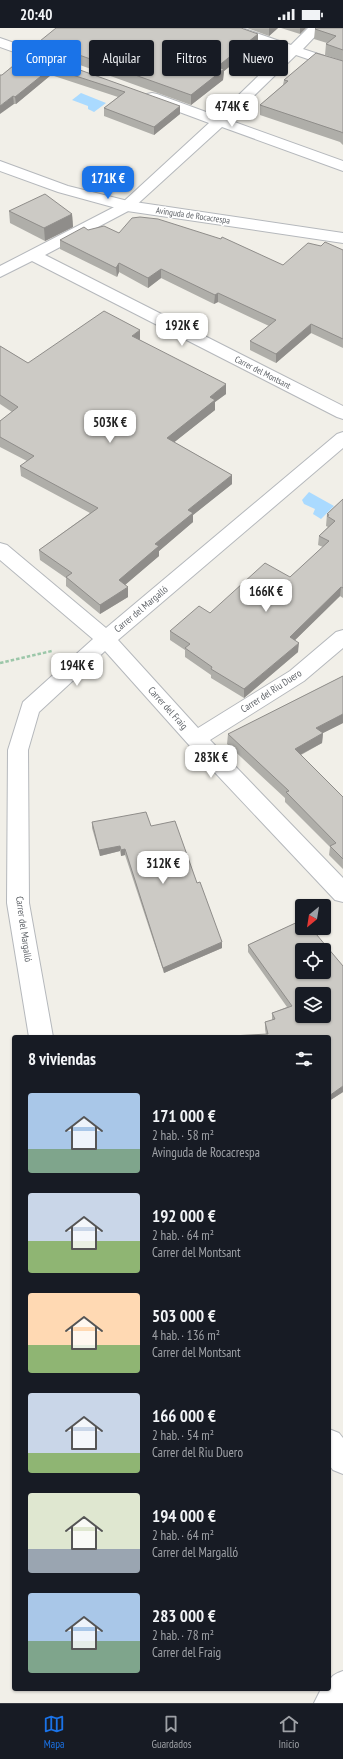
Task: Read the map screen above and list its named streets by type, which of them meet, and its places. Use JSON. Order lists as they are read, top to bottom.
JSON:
{
  "streets": {
    "street": [
      "Avinguda de Rocacrespa",
      "Carrer del Montsant",
      "Carrer del Margalló",
      "Carrer del Riu Duero",
      "Carrer del Fraig"
    ]
  },
  "crossings": [
    ["Carrer del Margalló", "Carrer del Fraig"],
    ["Carrer del Riu Duero", "Carrer del Fraig"]
  ],
  "north": "bottom left",
  "page": {
    "status": "20:40",
    "chip": [
      "Comprar",
      "Alquilar",
      "Filtros",
      "Nuevo"
    ],
    "price": [
      "474K €",
      "171K €",
      "192K €",
      "503K €",
      "166K €",
      "194K €",
      "283K €",
      "312K €"
    ],
    "heading": "8 viviendas",
    "list": [
      {
        "name": "171 000 €",
        "note": "2 hab. · 58 m² · Avinguda de Rocacrespa"
      },
      {
        "name": "192 000 €",
        "note": "2 hab. · 64 m² · Carrer del Montsant"
      },
      {
        "name": "503 000 €",
        "note": "4 hab. · 136 m² · Carrer del Montsant"
      },
      {
        "name": "166 000 €",
        "note": "2 hab. · 54 m² · Carrer del Riu Duero"
      },
      {
        "name": "194 000 €",
        "note": "2 hab. · 64 m² · Carrer del Margalló"
      },
      {
        "name": "283 000 €",
        "note": "2 hab. · 78 m² · Carrer del Fraig"
      }
    ],
    "tabs": ["Mapa", "Guardados", "Inicio"]
  }
}
